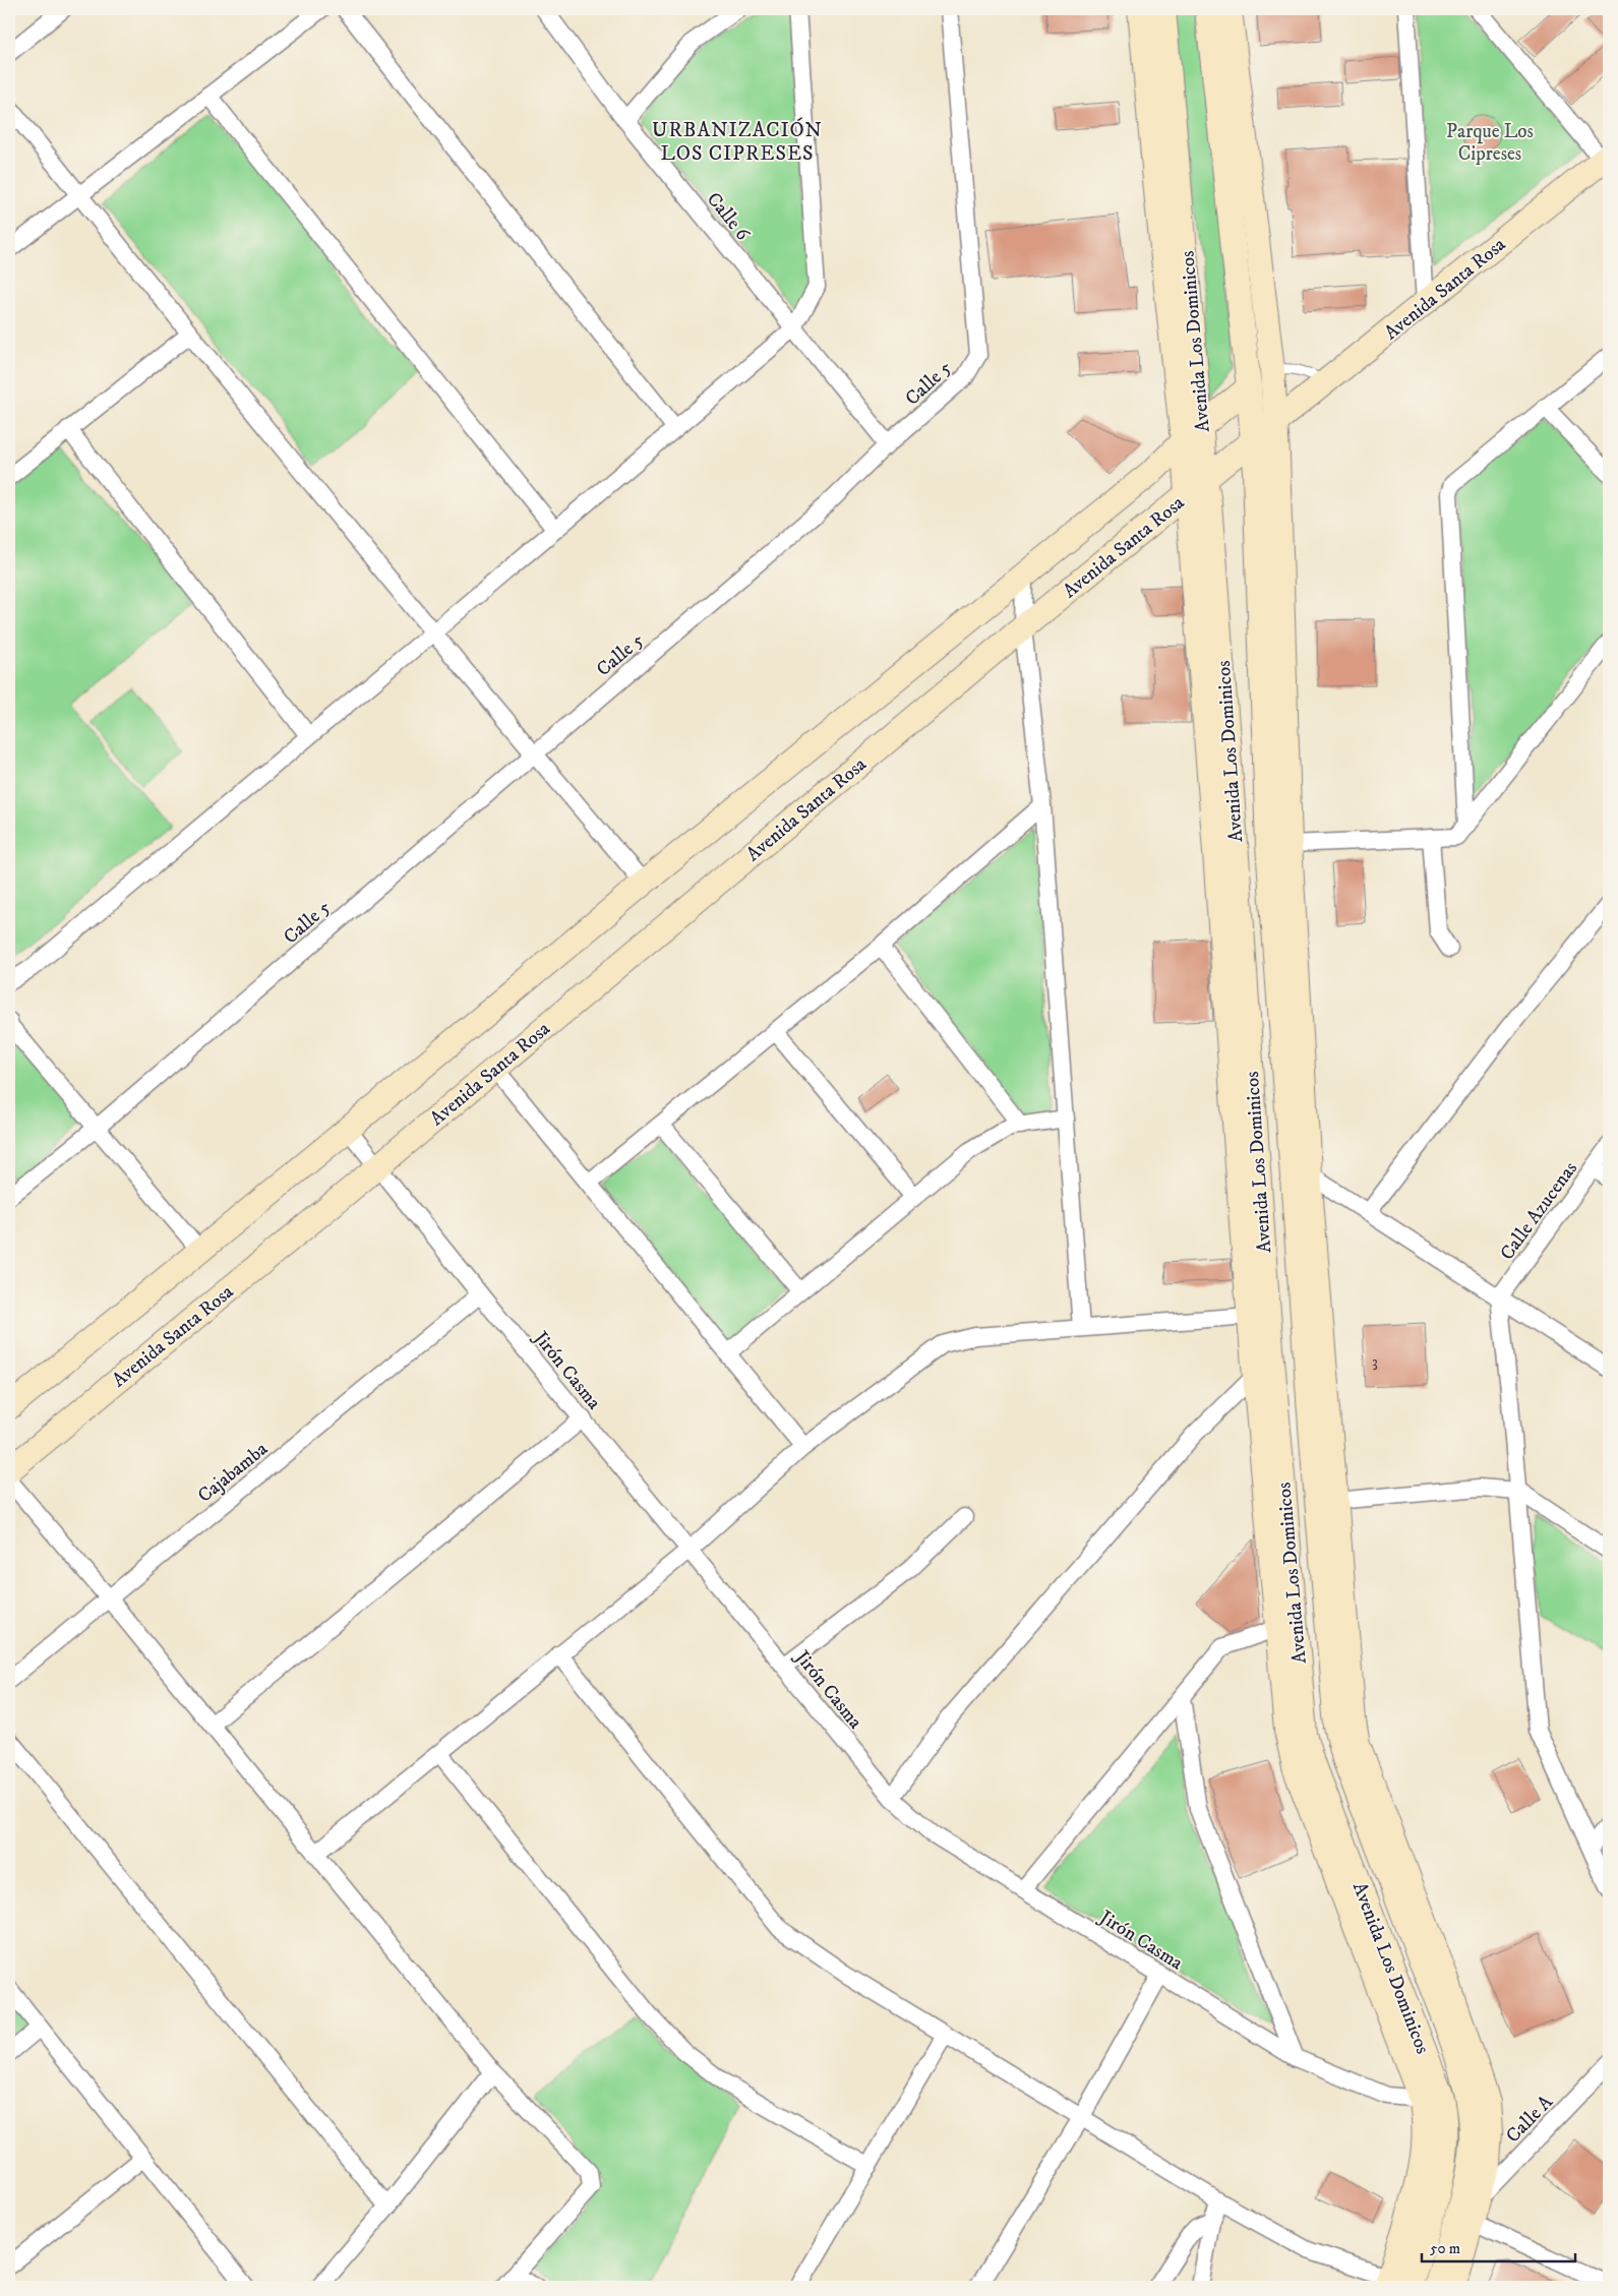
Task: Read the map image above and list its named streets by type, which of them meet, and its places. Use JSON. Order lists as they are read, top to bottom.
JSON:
{
  "streets": {
    "main road": ["Avenida Santa Rosa", "Avenida Los Dominicos"],
    "street": [
      "Calle 6",
      "Calle 5",
      "Calle Azucenas",
      "Jirón Casma",
      "Cajabamba",
      "Calle A"
    ]
  },
  "crossings": [
    ["Calle 6", "Calle 5"],
    ["Avenida Santa Rosa", "Avenida Los Dominicos"],
    ["Avenida Santa Rosa", "Jirón Casma"],
    ["Avenida Los Dominicos", "Jirón Casma"],
    ["Jirón Casma", "Cajabamba"]
  ],
  "districts": ["URBANIZACIÓN LOS CIPRESES"],
  "parks": ["Parque Los Cipreses"],
  "house_numbers": ["3"],
  "scale_bar": "50 m"
}
